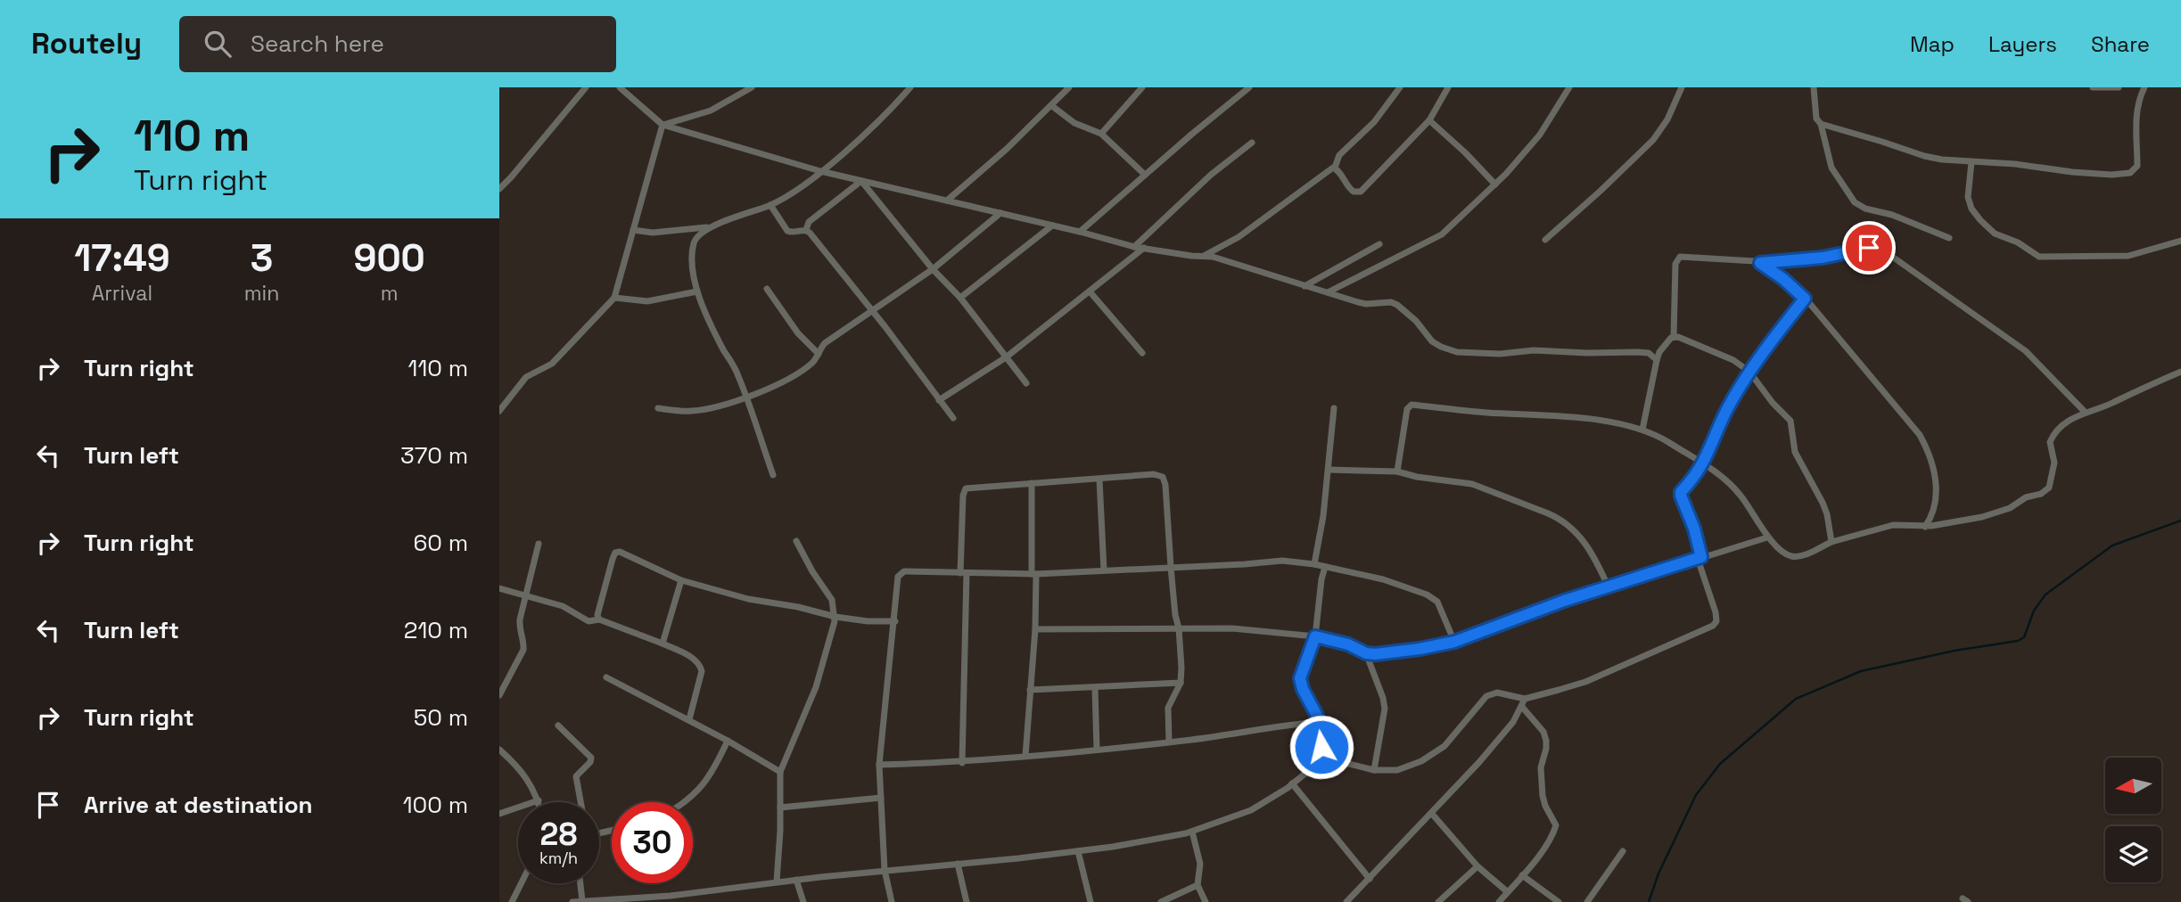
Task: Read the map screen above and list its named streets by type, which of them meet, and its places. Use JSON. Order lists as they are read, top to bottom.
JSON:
{
  "north": "left",
  "page": {
    "header": "Routely",
    "search": "Search here",
    "nav": ["Map", "Layers", "Share"],
    "turn": ["110 m", "Turn right"],
    "eta": [
      "17:49",
      "Arrival",
      "3",
      "min",
      "900",
      "m"
    ],
    "list": [
      {
        "name": "Turn right",
        "value": "110 m"
      },
      {
        "name": "Turn left",
        "value": "370 m"
      },
      {
        "name": "Turn right",
        "value": "60 m"
      },
      {
        "name": "Turn left",
        "value": "210 m"
      },
      {
        "name": "Turn right",
        "value": "50 m"
      },
      {
        "name": "Arrive at destination",
        "value": "100 m"
      }
    ],
    "speed": "28 km/h",
    "limit": "30"
  }
}
